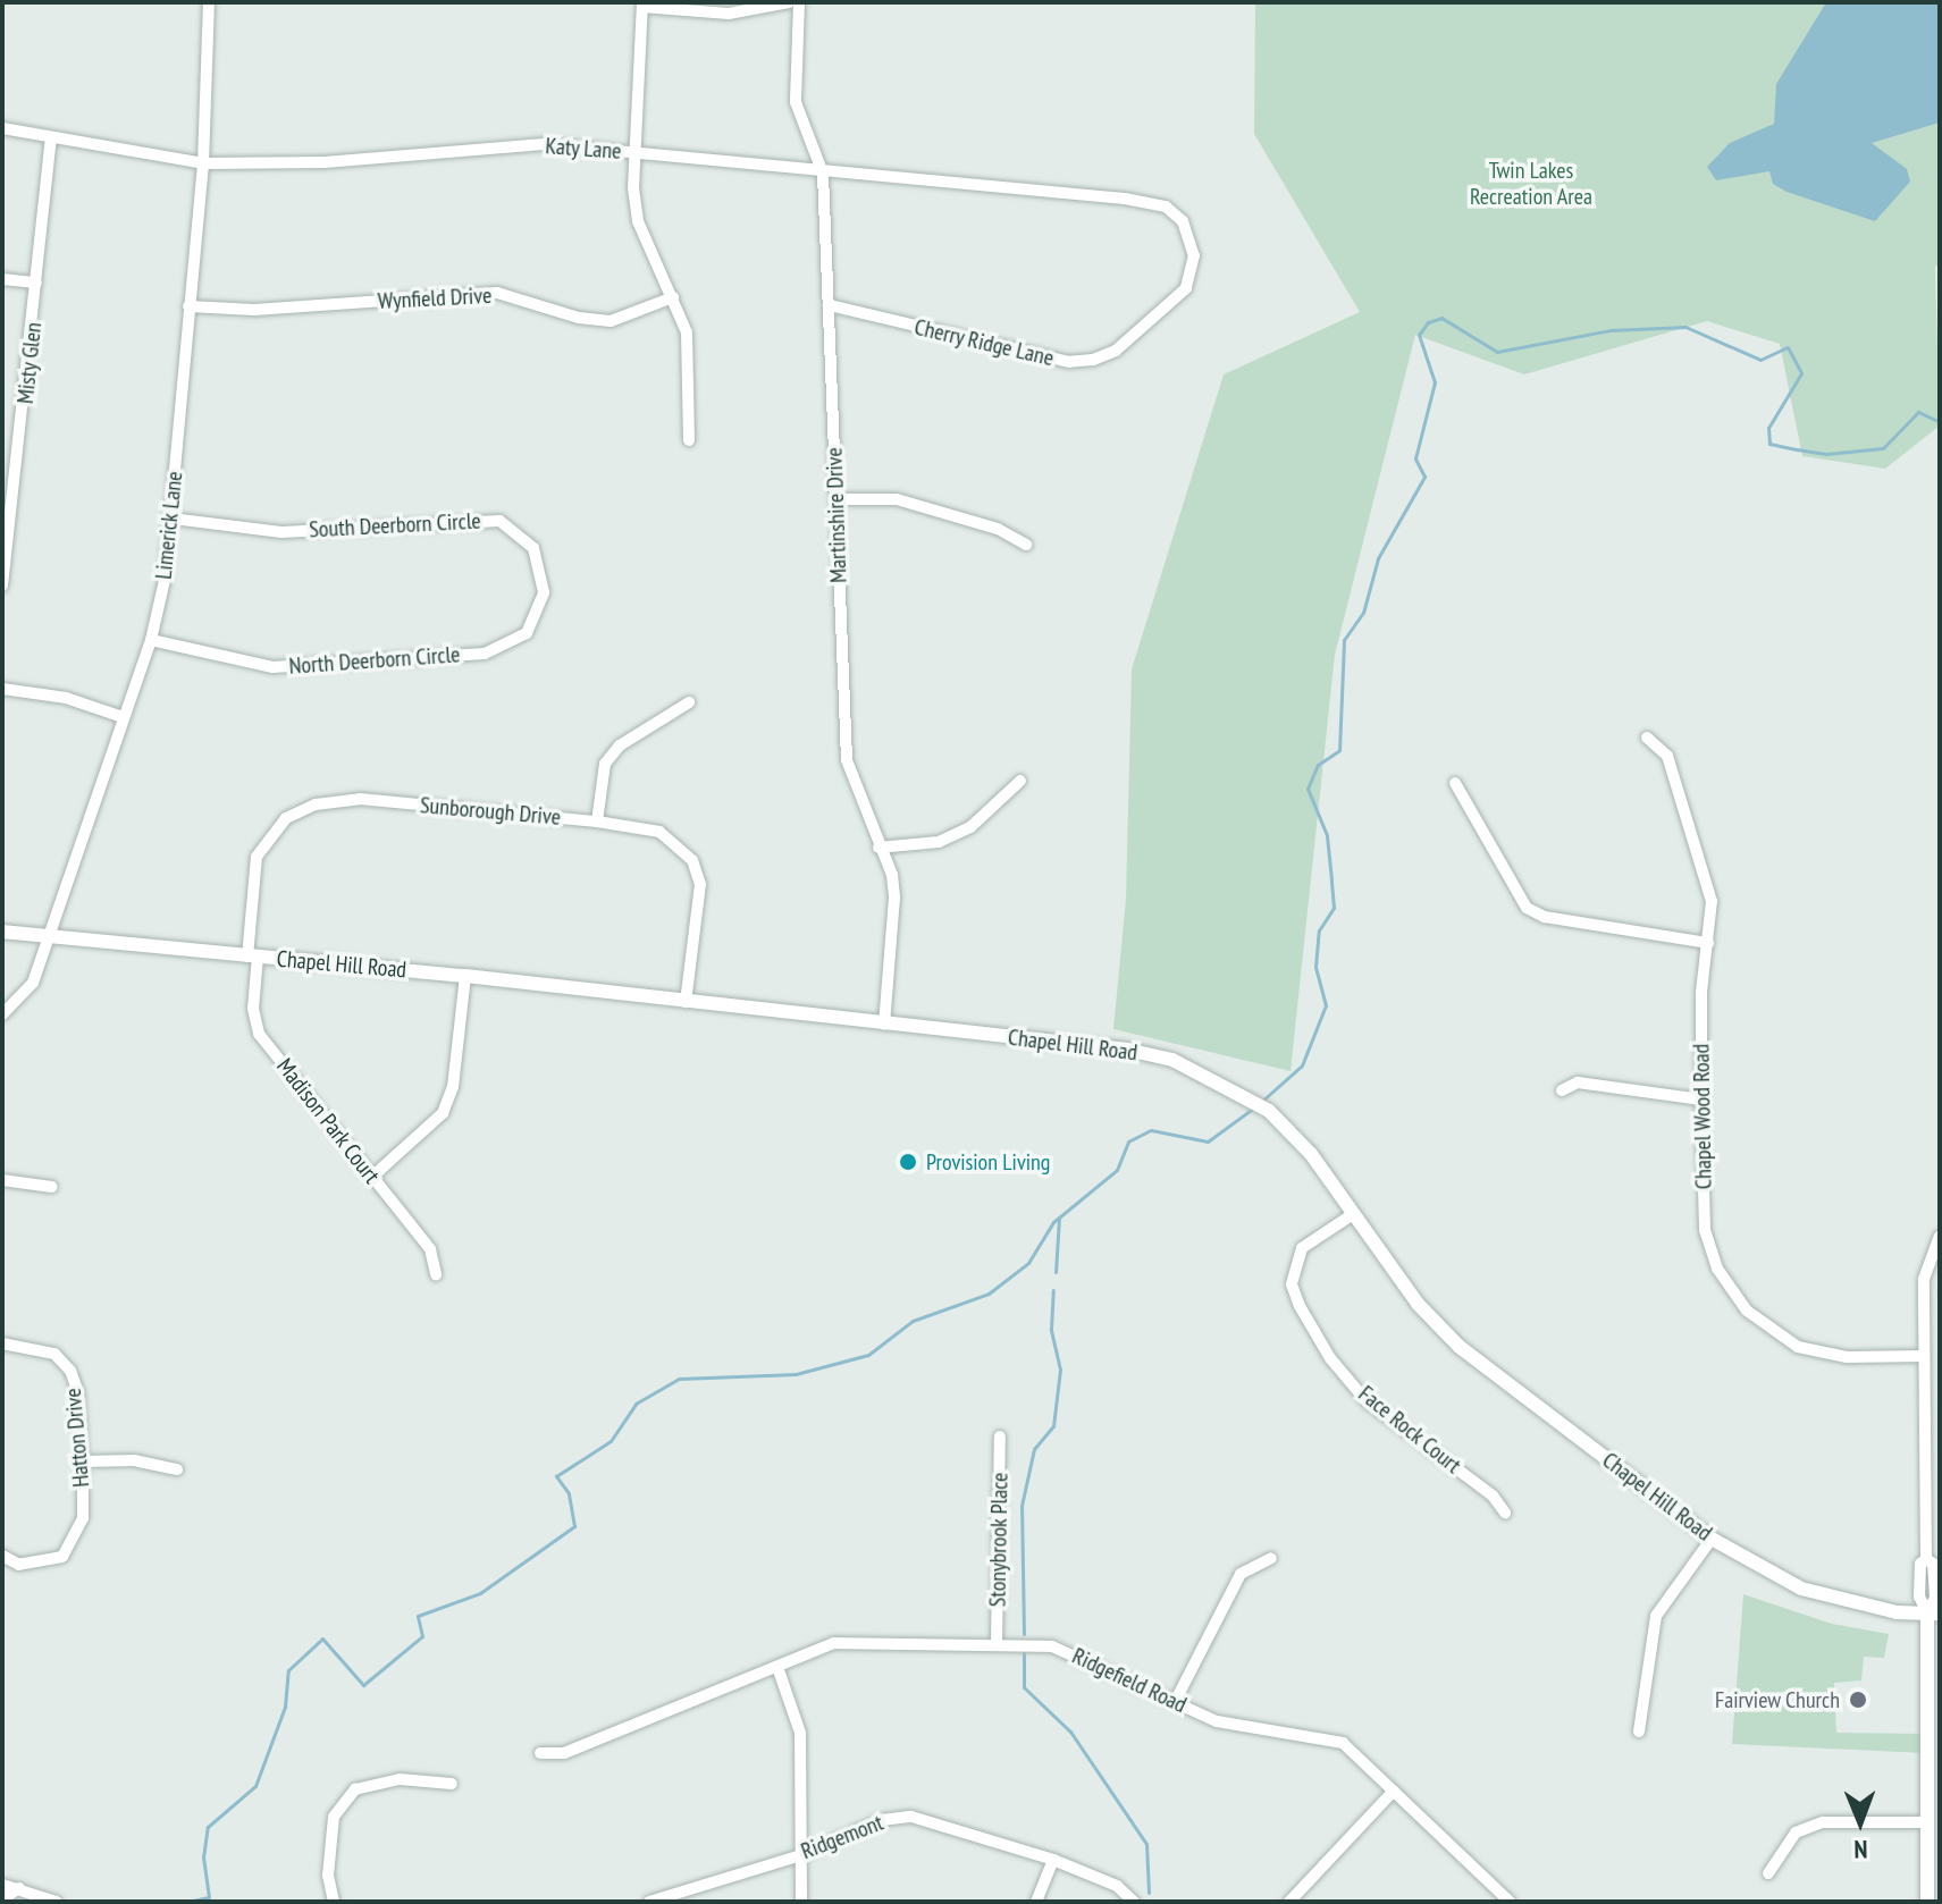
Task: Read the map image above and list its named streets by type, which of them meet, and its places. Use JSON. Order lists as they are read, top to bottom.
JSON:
{
  "streets": {
    "street": [
      "Katy Lane",
      "Wynfield Drive",
      "Cherry Ridge Lane",
      "Misty Glen",
      "Martinshire Drive",
      "Limerick Lane",
      "South Deerborn Circle",
      "North Deerborn Circle",
      "Sunborough Drive",
      "Chapel Hill Road",
      "Chapel Wood Road",
      "Madison Park Court",
      "Face Rock Court",
      "Hatton Drive",
      "Stonybrook Place",
      "Ridgefield Road",
      "Ridgemont"
    ]
  },
  "crossings": [
    ["Katy Lane", "Cherry Ridge Lane"],
    ["Katy Lane", "Misty Glen"],
    ["Katy Lane", "Martinshire Drive"],
    ["Katy Lane", "Limerick Lane"],
    ["Wynfield Drive", "Limerick Lane"],
    ["Cherry Ridge Lane", "Martinshire Drive"],
    ["Martinshire Drive", "Chapel Hill Road"],
    ["Limerick Lane", "South Deerborn Circle"],
    ["Limerick Lane", "North Deerborn Circle"],
    ["Limerick Lane", "Chapel Hill Road"],
    ["South Deerborn Circle", "North Deerborn Circle"],
    ["Sunborough Drive", "Chapel Hill Road"],
    ["Sunborough Drive", "Madison Park Court"],
    ["Chapel Hill Road", "Madison Park Court"],
    ["Chapel Hill Road", "Face Rock Court"],
    ["Stonybrook Place", "Ridgefield Road"]
  ],
  "parks": ["Twin Lakes Recreation Area"],
  "places": ["Provision Living", "Fairview Church"],
  "north": "bottom"
}
